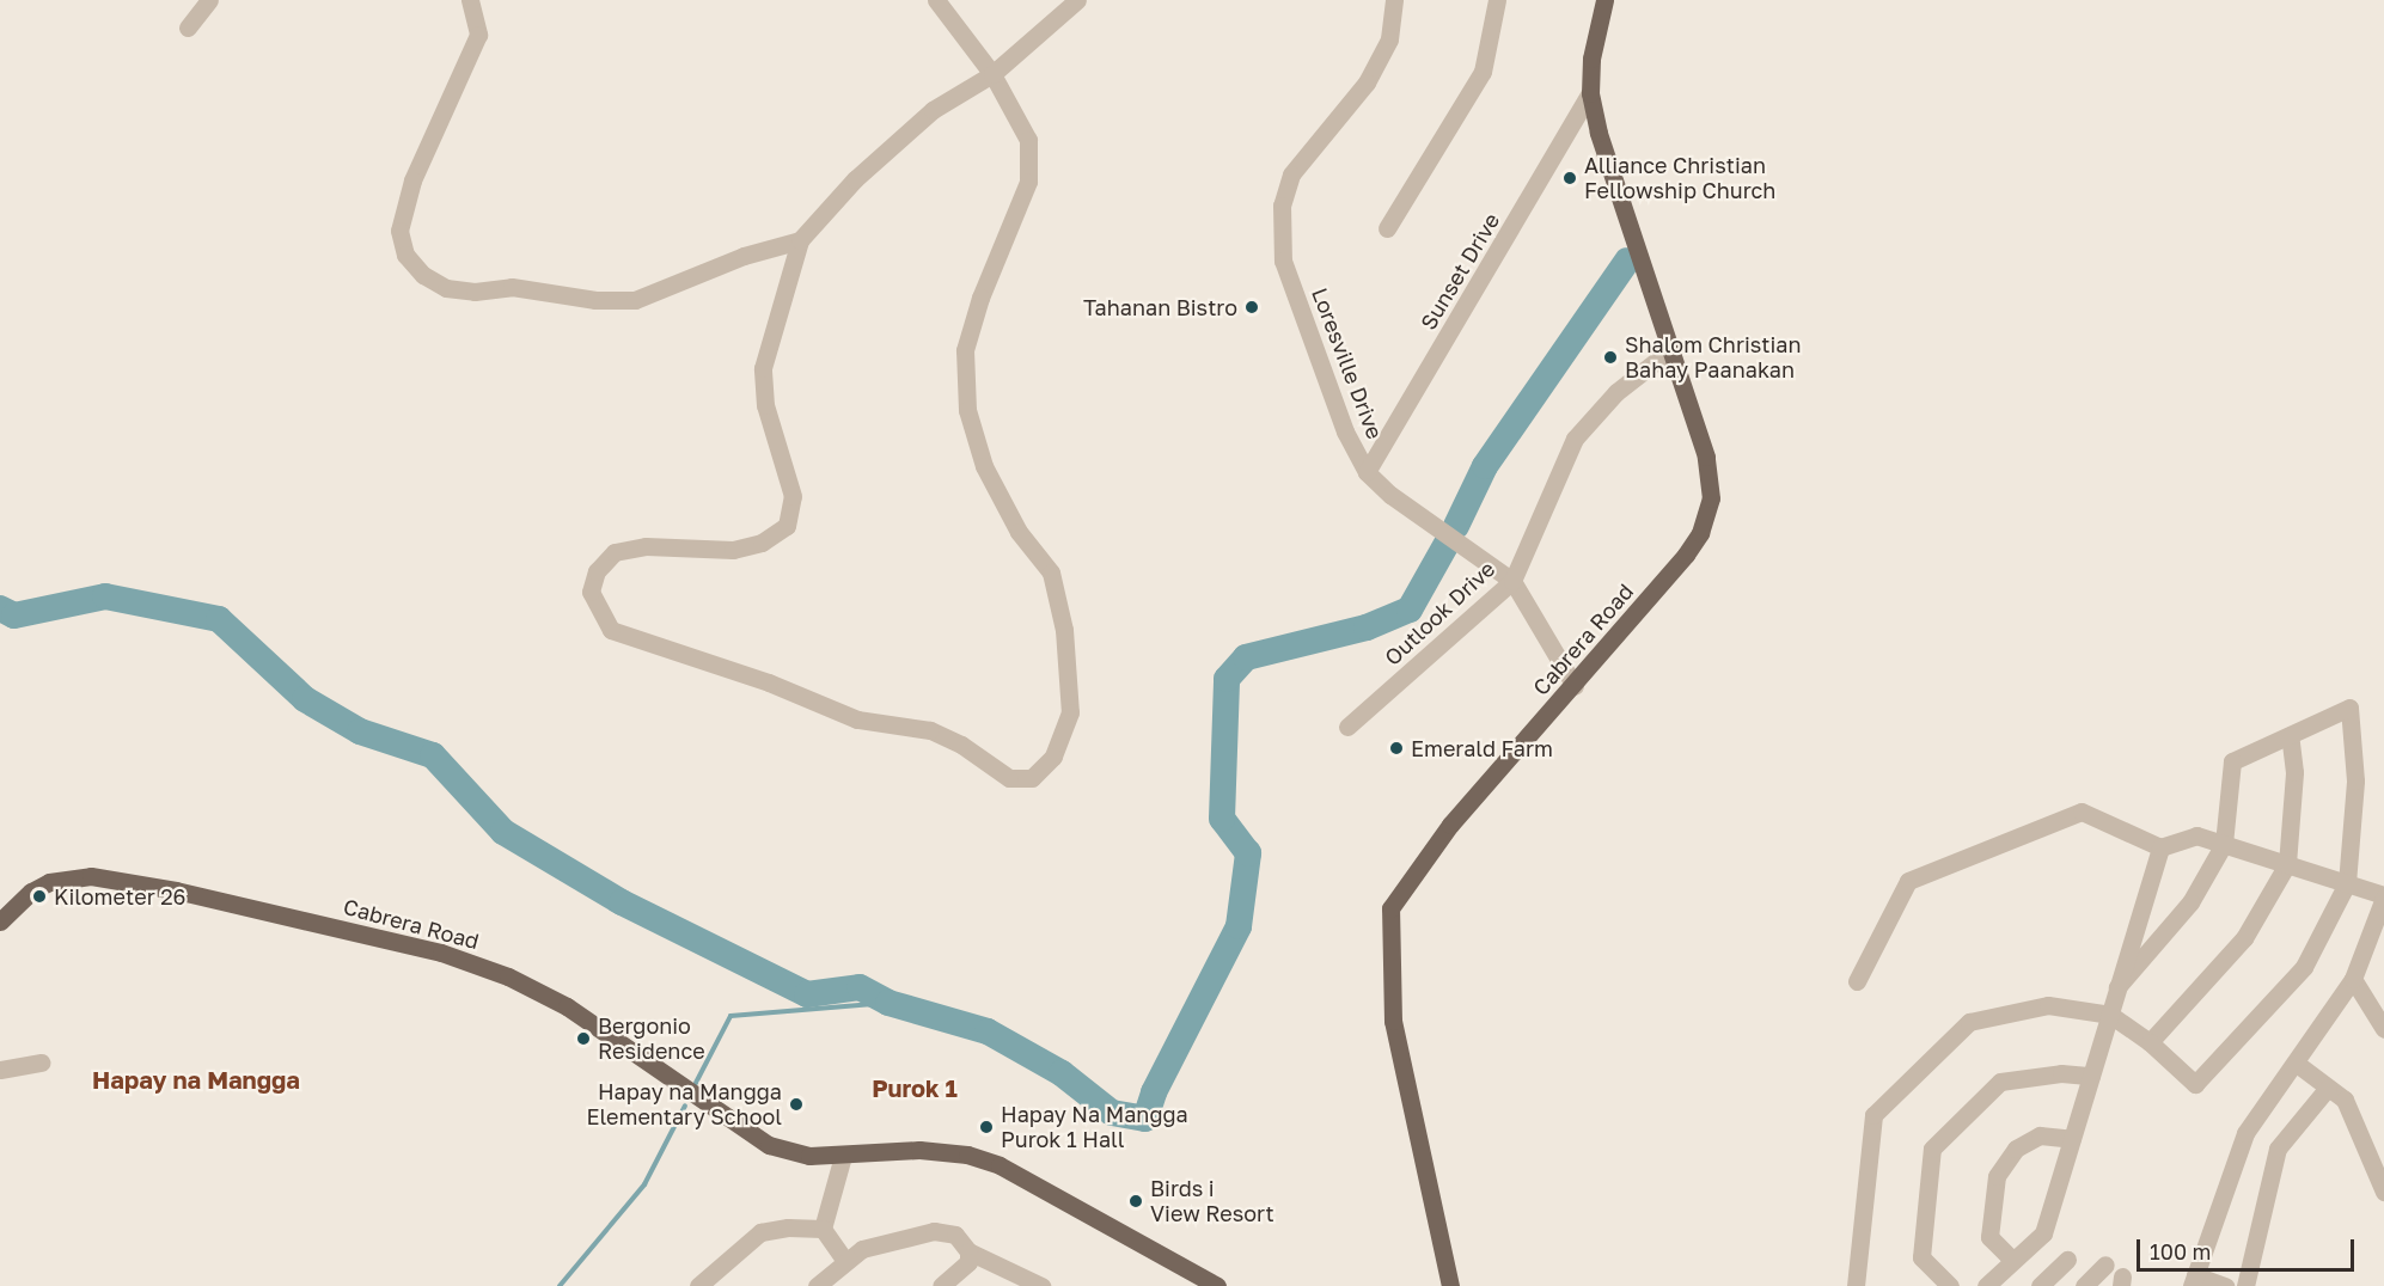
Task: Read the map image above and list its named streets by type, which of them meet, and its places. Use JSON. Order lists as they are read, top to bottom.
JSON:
{
  "streets": {
    "main road": ["Cabrera Road"],
    "street": ["Sunset Drive", "Loresville Drive", "Outlook Drive"]
  },
  "crossings": [
    ["Sunset Drive", "Loresville Drive"],
    ["Sunset Drive", "Cabrera Road"],
    ["Loresville Drive", "Outlook Drive"],
    ["Loresville Drive", "Cabrera Road"],
    ["Outlook Drive", "Cabrera Road"]
  ],
  "districts": ["Hapay na Mangga", "Purok 1"],
  "places": [
    "Alliance Christian Fellowship Church",
    "Tahanan Bistro",
    "Shalom Christian Bahay Paanakan",
    "Emerald Farm",
    "Kilometer 26",
    "Bergonio Residence",
    "Hapay na Mangga Elementary School",
    "Hapay Na Mangga Purok 1 Hall",
    "Birds i View Resort"
  ],
  "scale_bar": "100 m"
}
